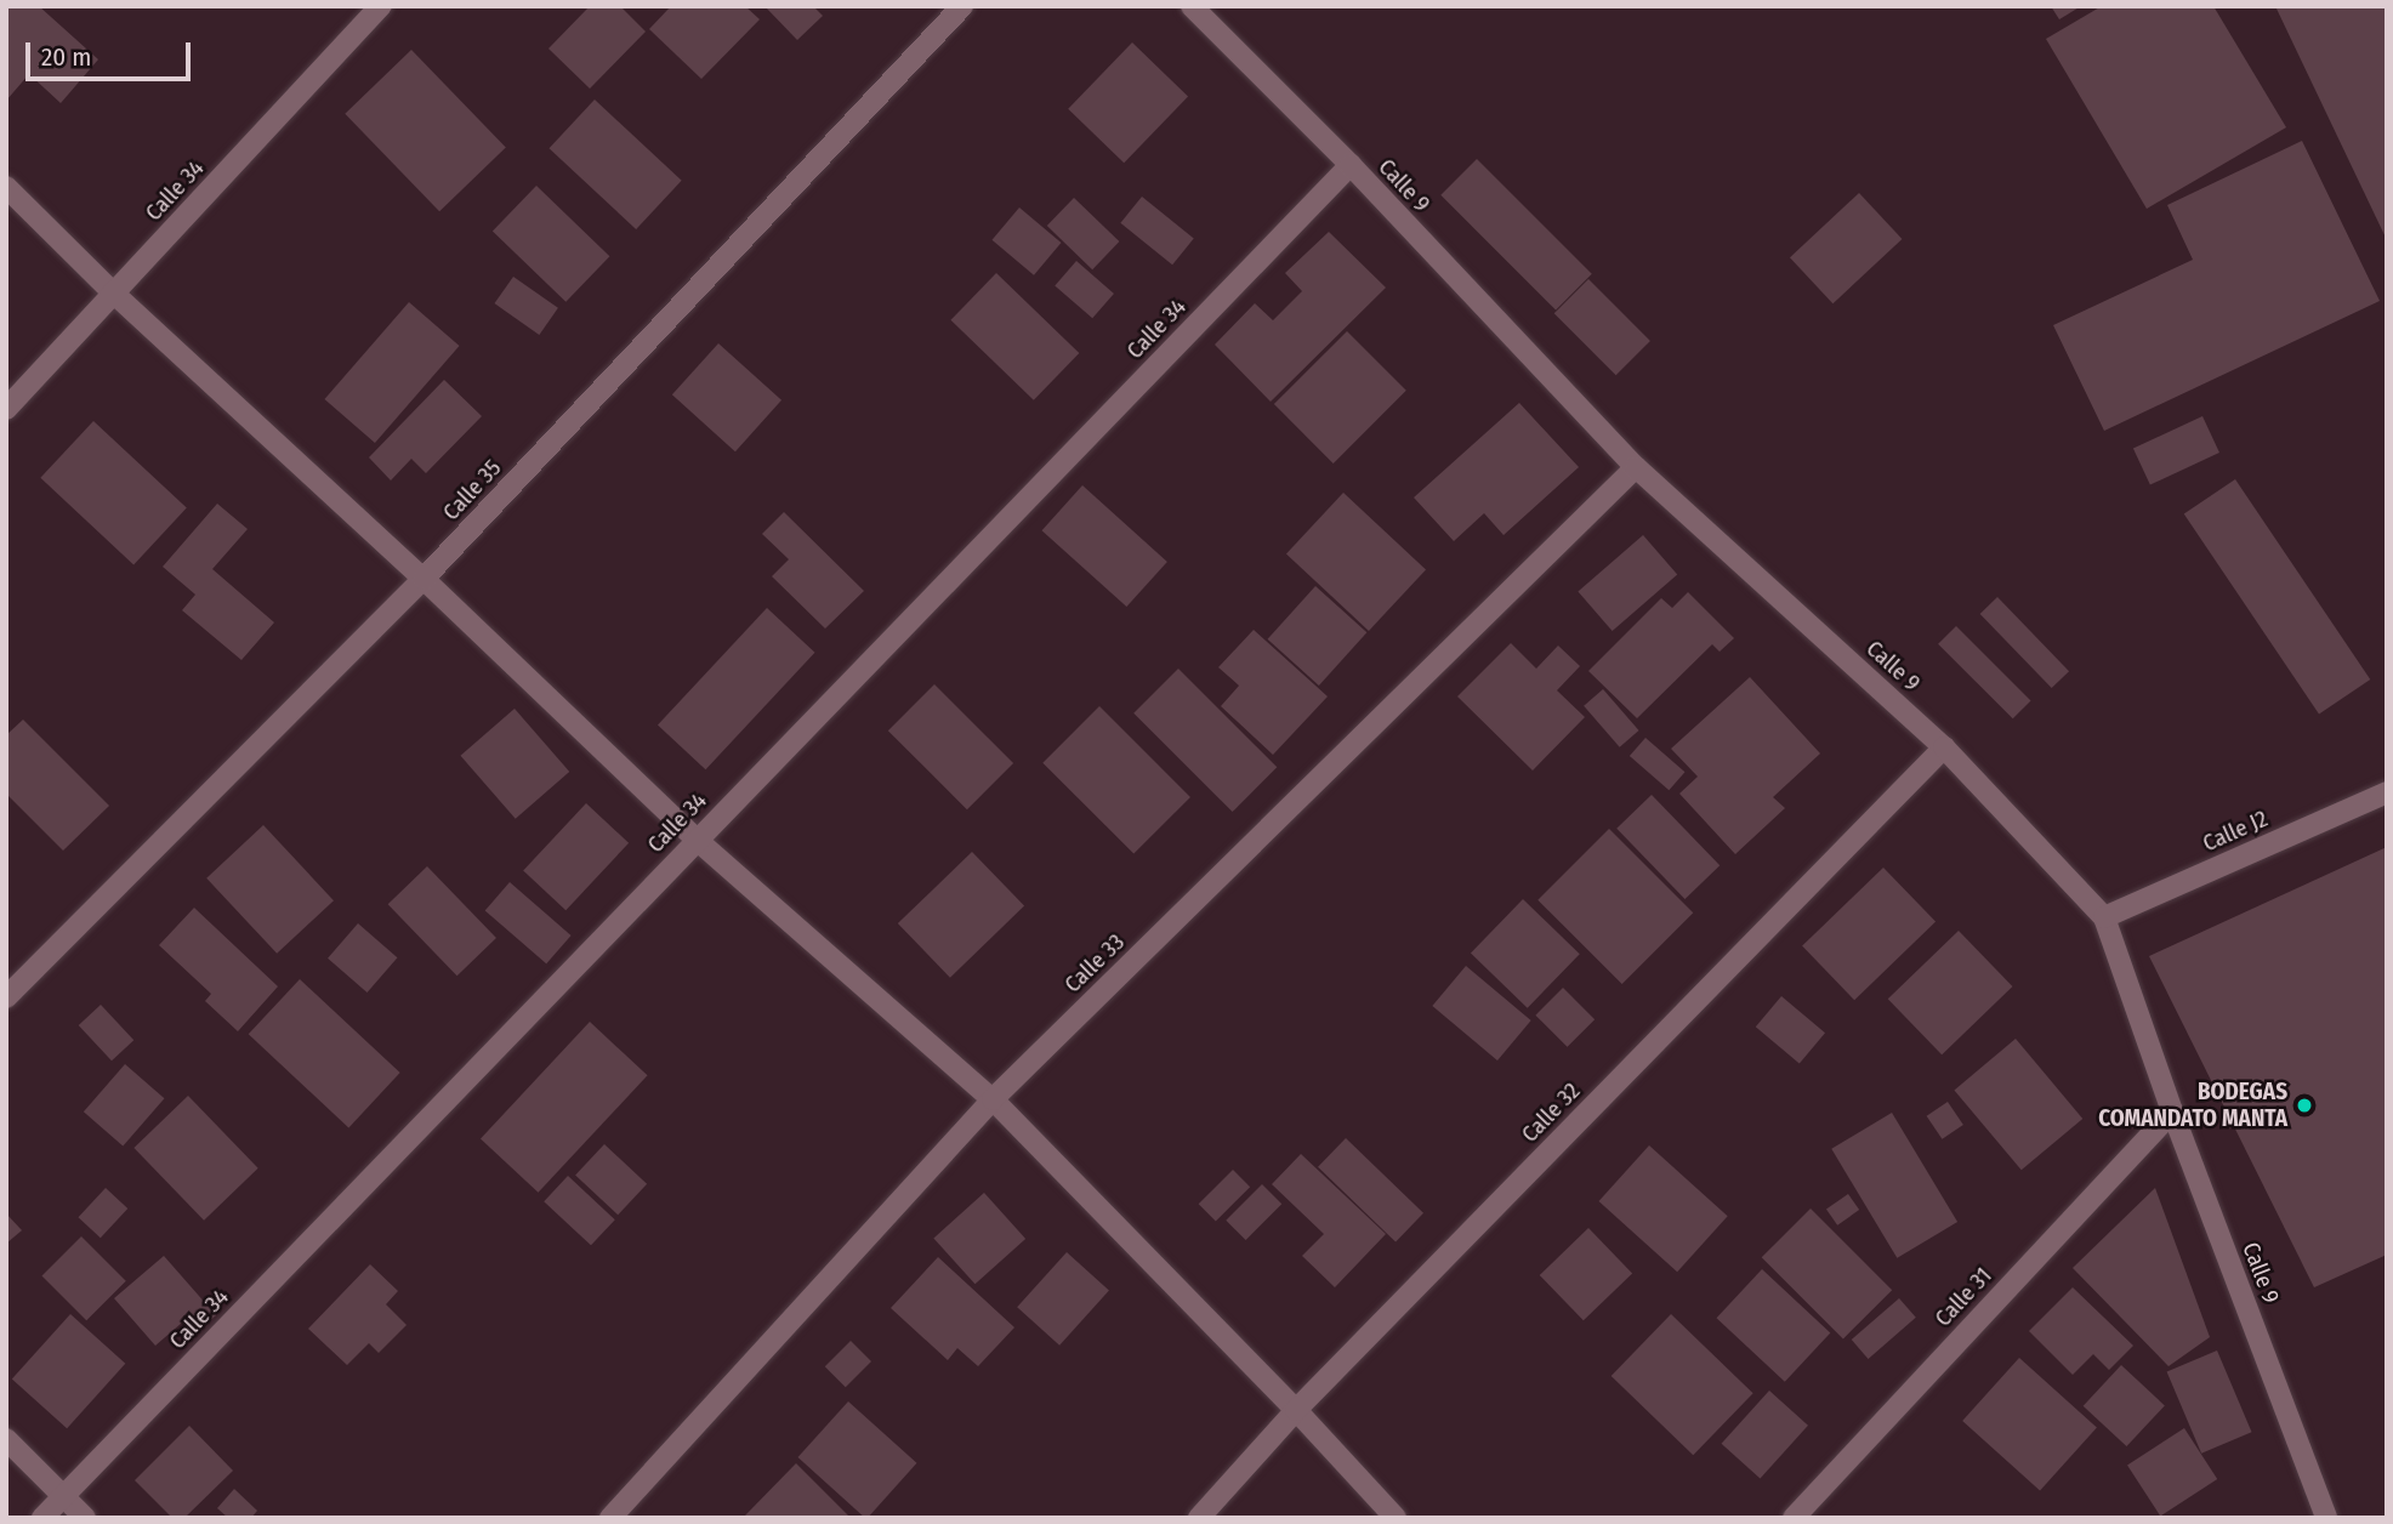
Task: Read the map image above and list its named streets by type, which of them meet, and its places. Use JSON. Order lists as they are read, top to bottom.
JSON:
{
  "streets": {
    "street": [
      "Calle 9",
      "Calle 34",
      "Calle 35",
      "Calle J2",
      "Calle 33",
      "Calle 32",
      "Calle 31"
    ]
  },
  "crossings": [
    ["Calle 9", "Calle 34"],
    ["Calle 9", "Calle J2"],
    ["Calle 9", "Calle 33"],
    ["Calle 9", "Calle 32"],
    ["Calle 9", "Calle 31"]
  ],
  "places": ["BODEGAS COMANDATO MANTA"],
  "scale_bar": "20 m"
}
